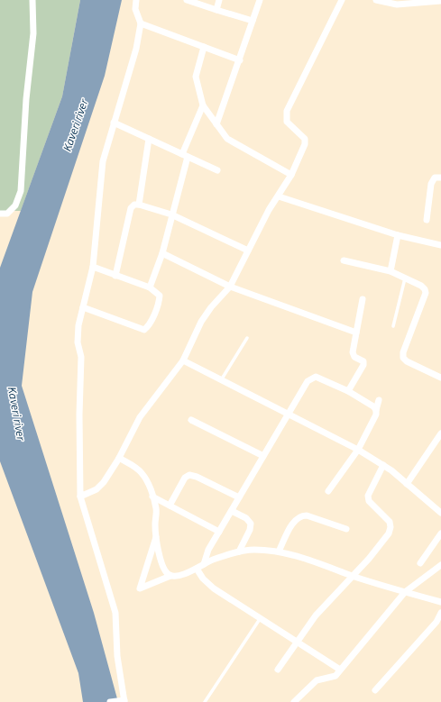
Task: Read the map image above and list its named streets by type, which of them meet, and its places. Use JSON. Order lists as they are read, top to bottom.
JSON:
{
  "water": ["Kaveri river"]
}
